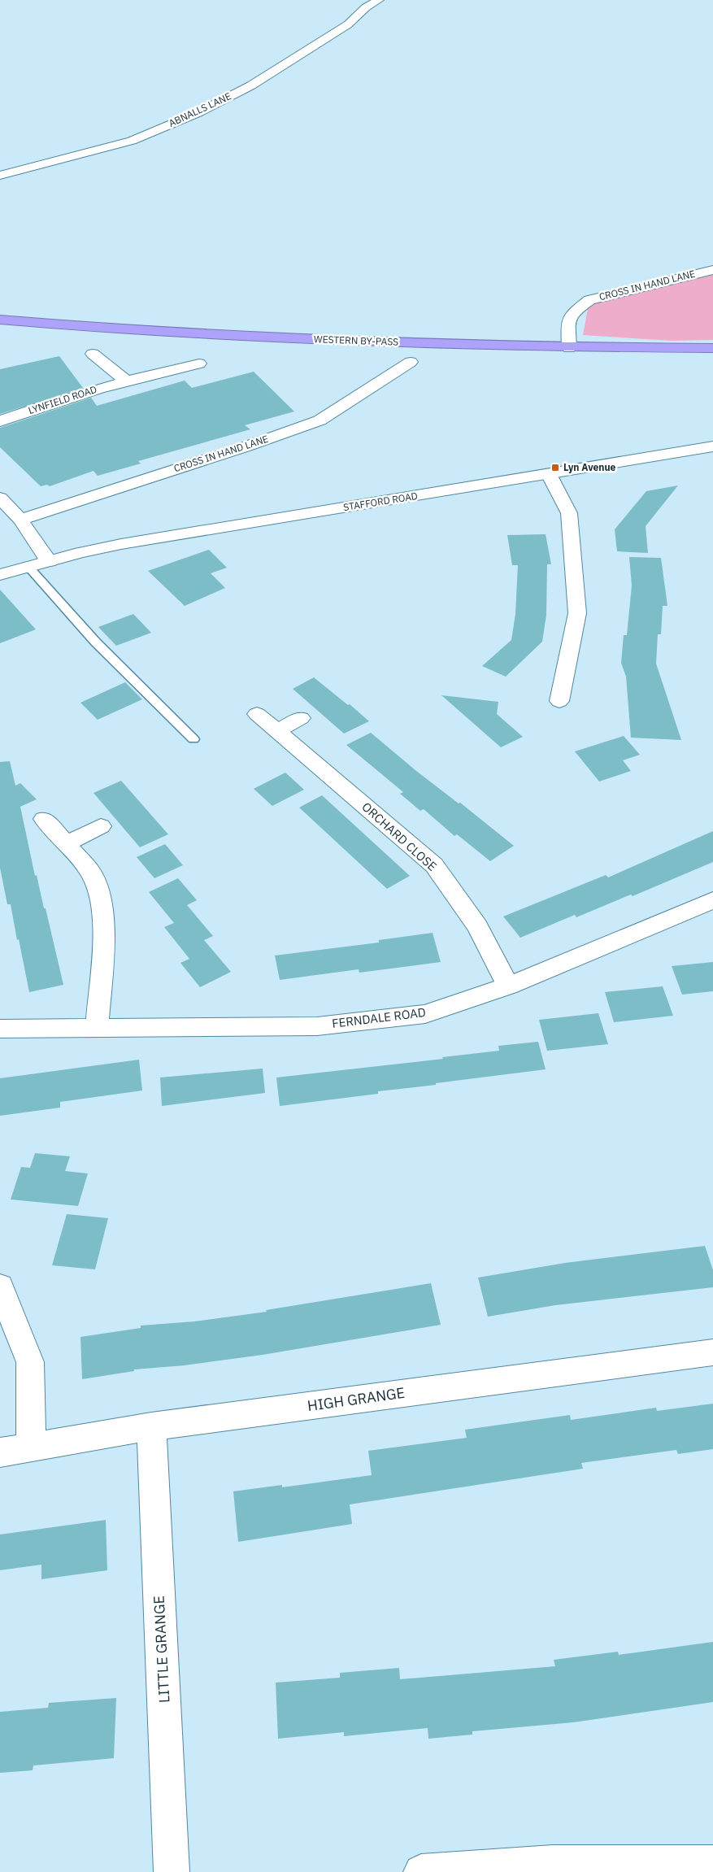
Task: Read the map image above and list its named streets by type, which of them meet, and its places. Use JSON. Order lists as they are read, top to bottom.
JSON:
{
  "streets": {
    "highway": ["WESTERN BY-PASS"],
    "street": [
      "ABNALLS LANE",
      "CROSS IN HAND LANE",
      "LYNFIELD ROAD",
      "STAFFORD ROAD",
      "ORCHARD CLOSE",
      "FERNDALE ROAD",
      "HIGH GRANGE",
      "LITTLE GRANGE"
    ]
  },
  "crossings": [
    ["CROSS IN HAND LANE", "WESTERN BY-PASS"],
    ["ORCHARD CLOSE", "FERNDALE ROAD"],
    ["HIGH GRANGE", "LITTLE GRANGE"]
  ],
  "places": {
    "transit": ["Lyn Avenue"]
  }
}
